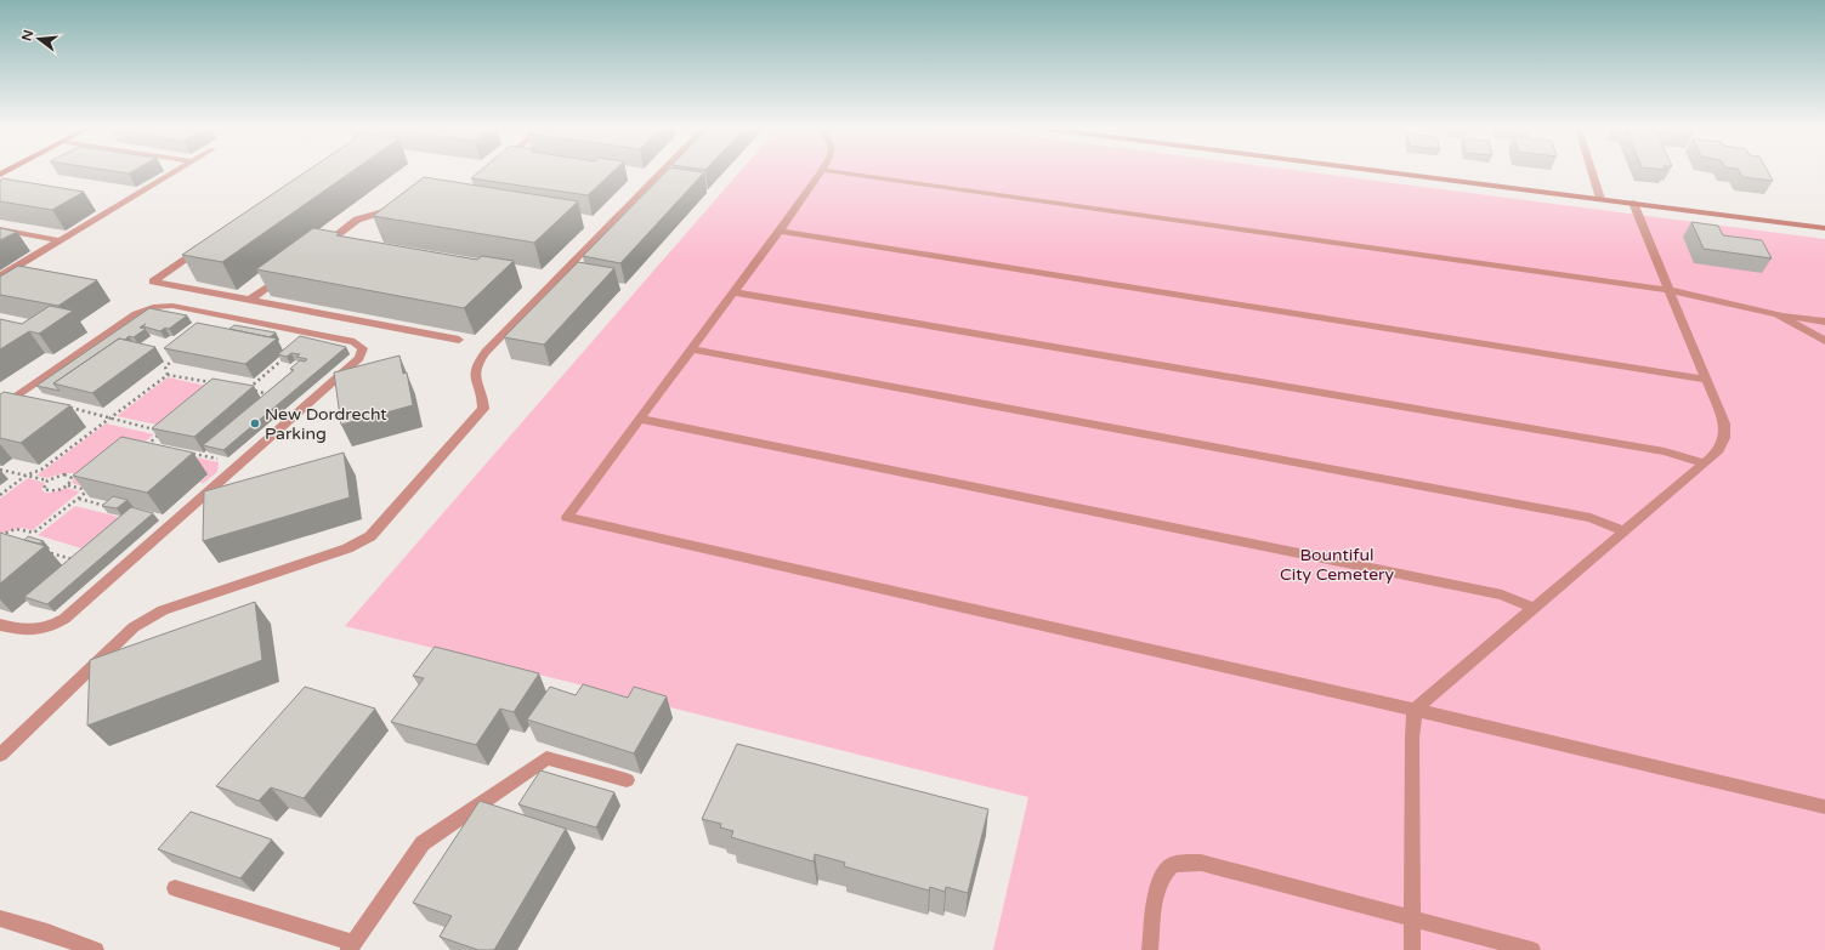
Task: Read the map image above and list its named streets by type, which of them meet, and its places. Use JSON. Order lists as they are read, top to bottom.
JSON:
{
  "parks": ["Bountiful City Cemetery"],
  "places": ["New Dordrecht Parking"],
  "north": "left"
}
